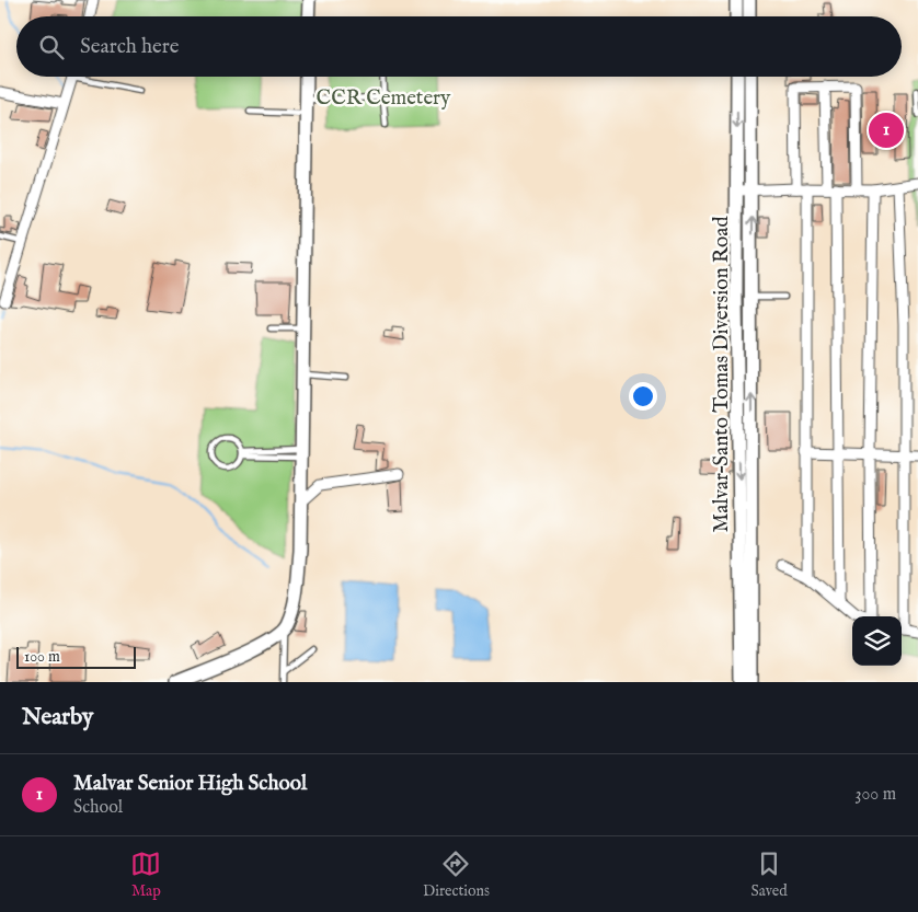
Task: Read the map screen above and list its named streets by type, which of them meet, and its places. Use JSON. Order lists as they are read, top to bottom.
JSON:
{
  "streets": {
    "street": ["Malvar–Santo Tomas Diversion Road"]
  },
  "parks": ["CCR Cemetery"],
  "scale_bar": "100 m",
  "page": {
    "search": "Search here",
    "pins": "1",
    "scale": "100 m",
    "heading": "Nearby",
    "list": [
      {
        "mark": "1",
        "name": "Malvar Senior High School",
        "note": "School",
        "value": "300 m"
      }
    ],
    "nav": ["Map", "Directions", "Saved"]
  }
}
